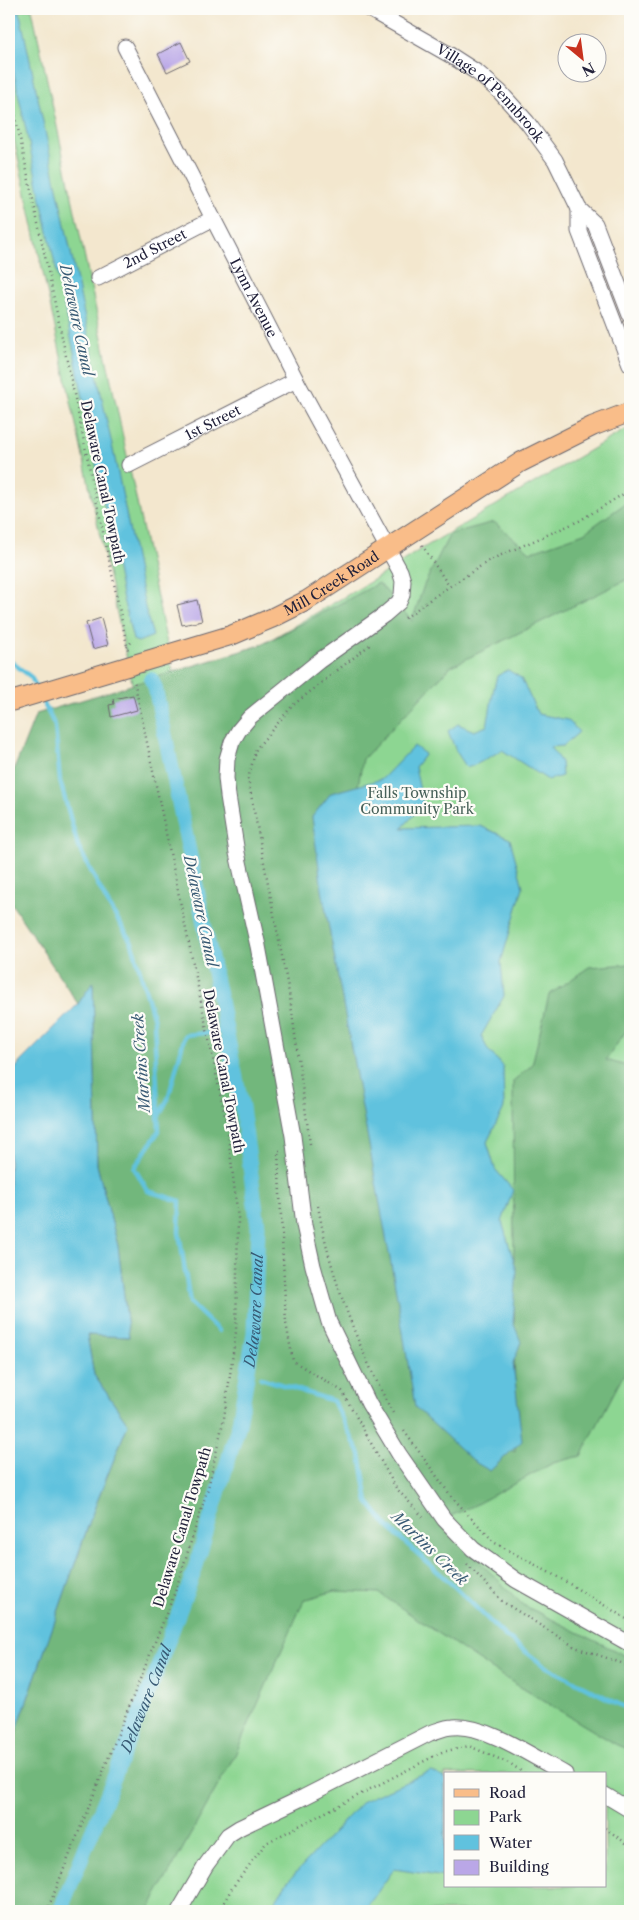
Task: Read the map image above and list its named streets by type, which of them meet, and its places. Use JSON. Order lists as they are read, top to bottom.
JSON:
{
  "streets": {
    "main road": ["Mill Creek Road"],
    "street": [
      "Village of Pennbrook",
      "2nd Street",
      "Lynn Avenue",
      "1st Street"
    ],
    "path": ["Delaware Canal Towpath"]
  },
  "crossings": [
    ["2nd Street", "Lynn Avenue"],
    ["Lynn Avenue", "1st Street"],
    ["Lynn Avenue", "Mill Creek Road"]
  ],
  "water": ["Delaware Canal", "Martins Creek"],
  "parks": ["Falls Township Community Park"],
  "legend": [
    "Road",
    "Park",
    "Water",
    "Building"
  ],
  "north": "bottom right"
}
